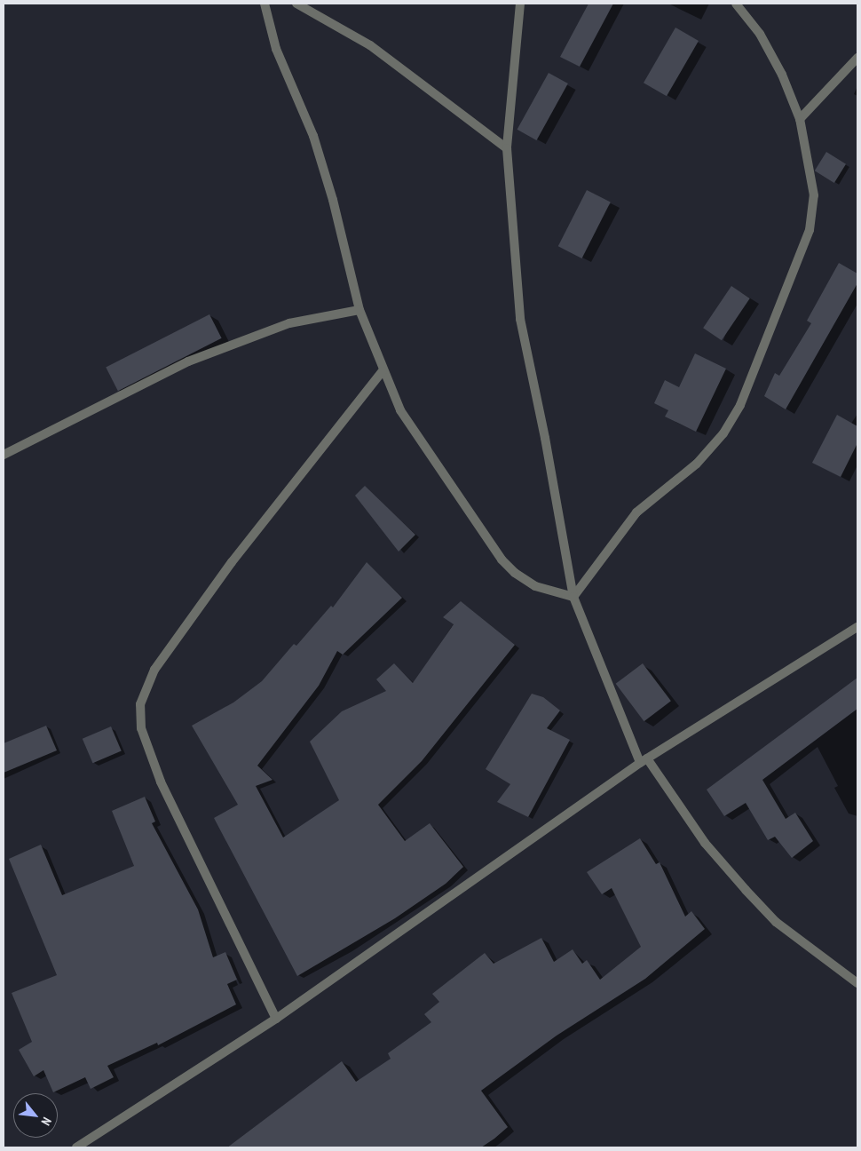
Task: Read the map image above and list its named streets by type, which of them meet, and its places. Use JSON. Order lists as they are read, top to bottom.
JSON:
{
  "north": "bottom right"
}
